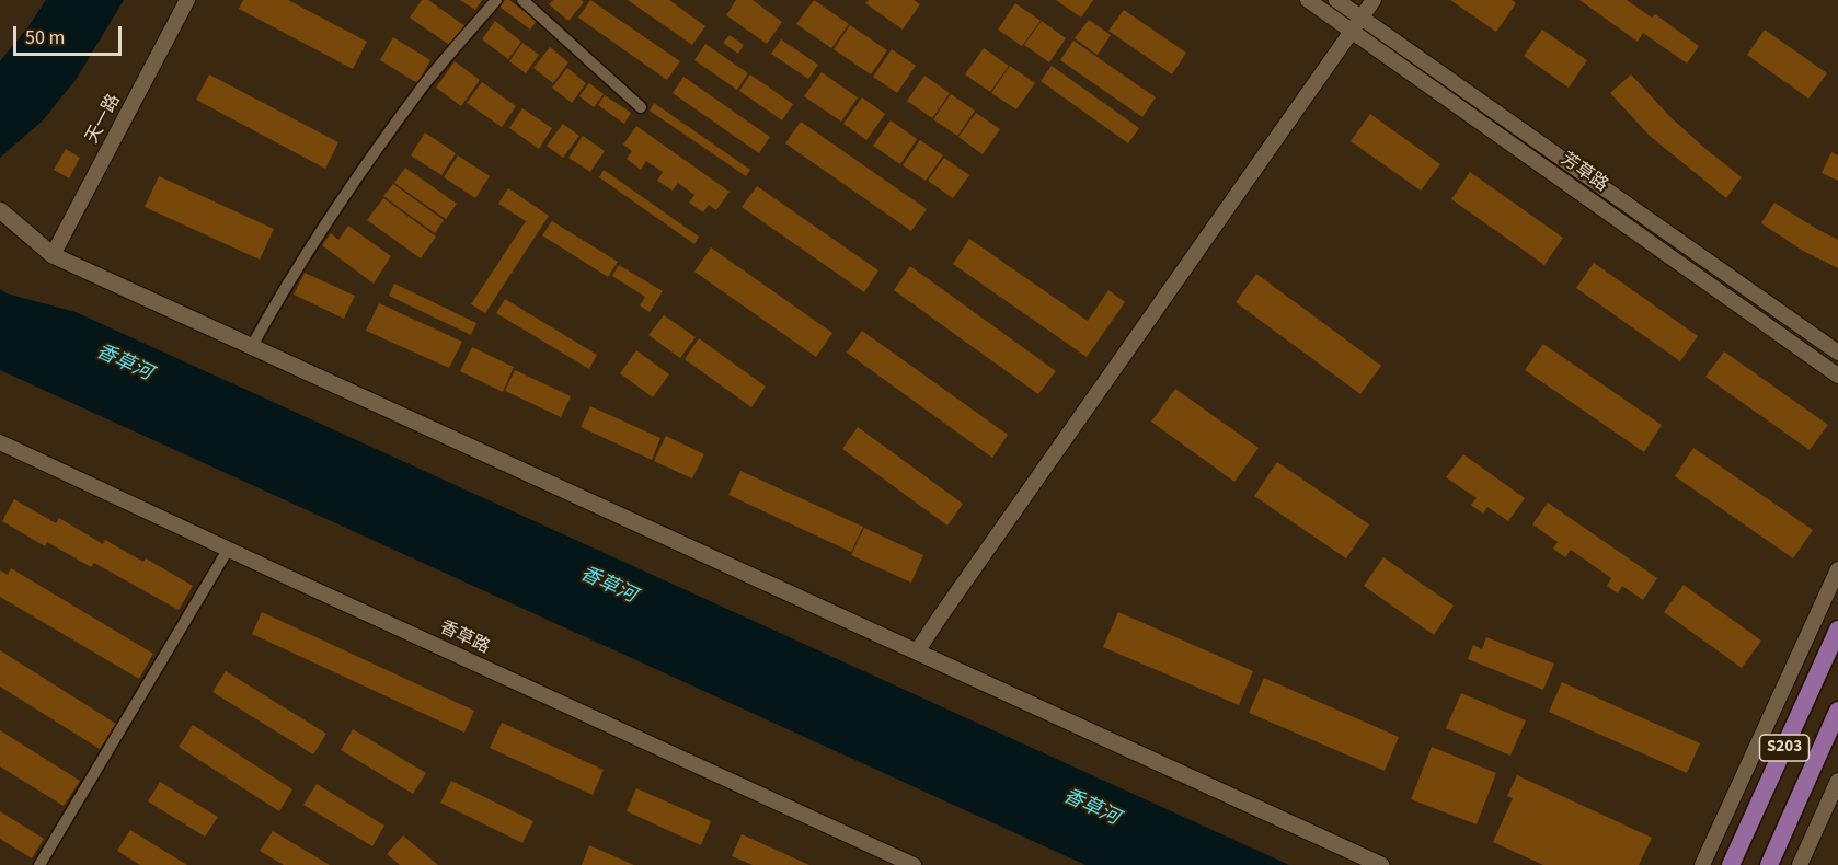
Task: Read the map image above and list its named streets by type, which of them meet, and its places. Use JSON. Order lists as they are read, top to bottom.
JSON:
{
  "streets": {
    "main road": ["S203"],
    "street": ["天一路", "芳草路", "香草路"]
  },
  "water": ["香草河"],
  "scale_bar": "50 m"
}
